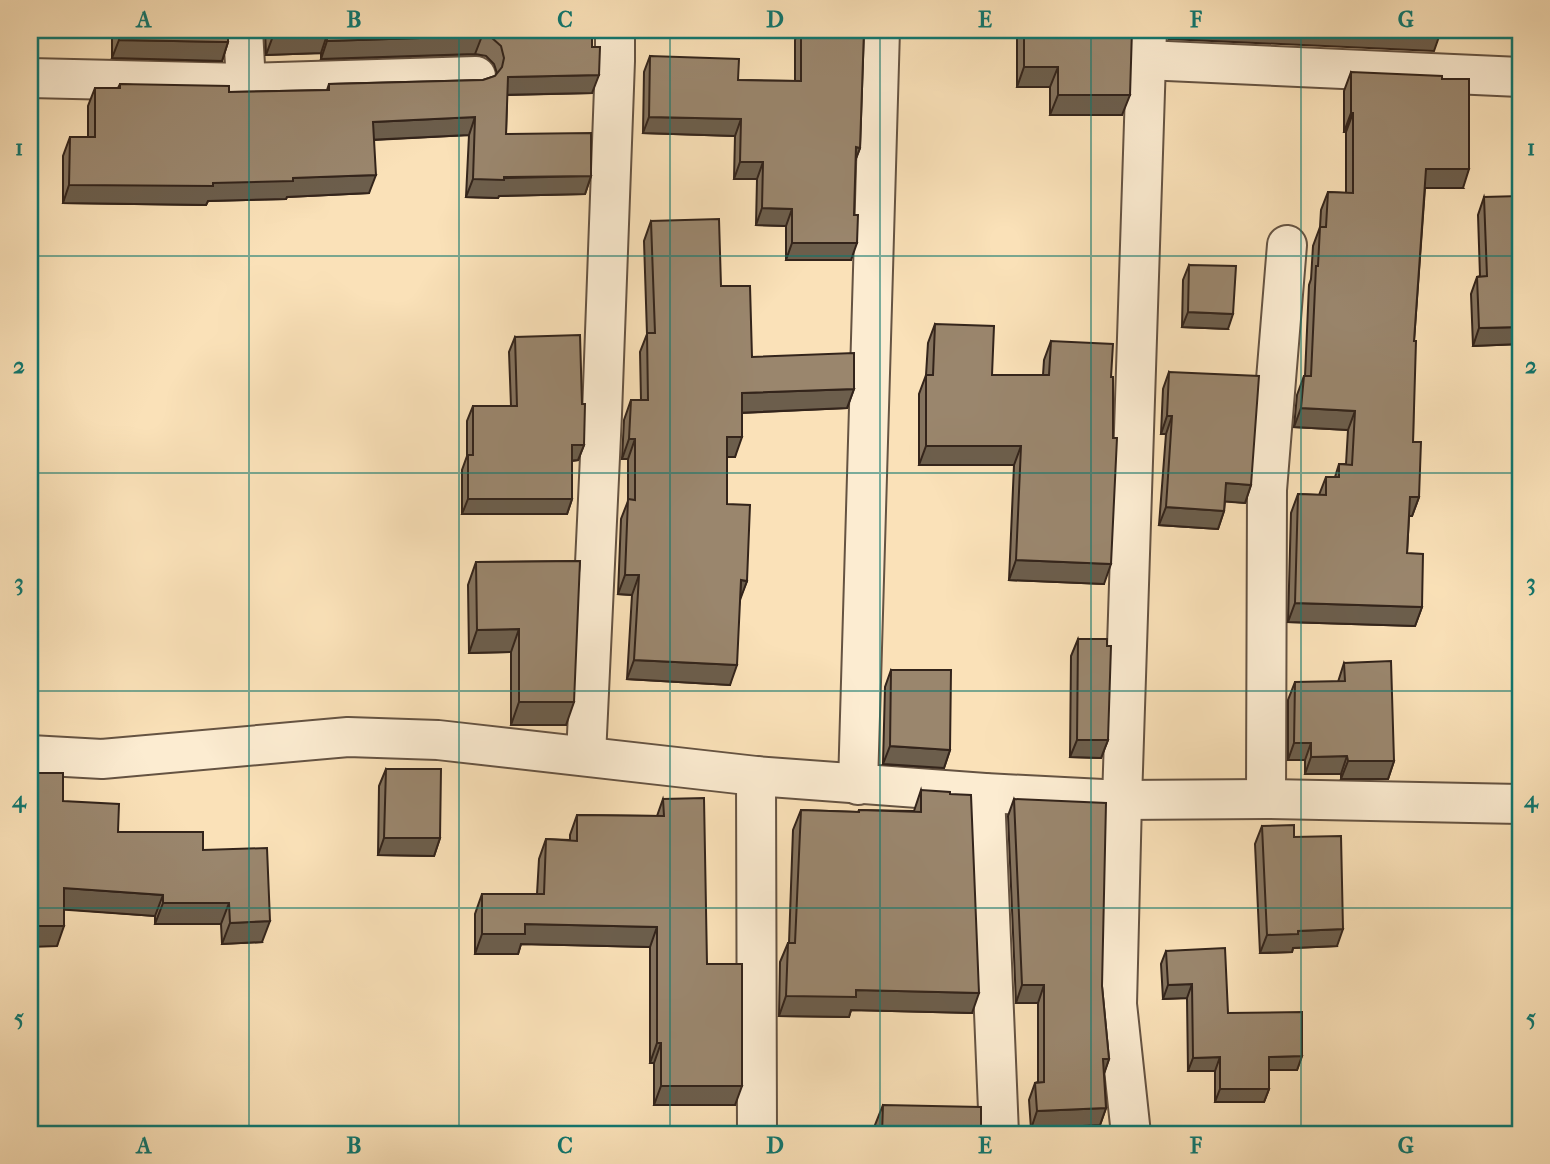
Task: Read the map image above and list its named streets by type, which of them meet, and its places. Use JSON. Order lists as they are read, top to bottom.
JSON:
{
  "grid": {
    "columns": [
      "A",
      "B",
      "C",
      "D",
      "E",
      "F",
      "G"
    ],
    "rows": [
      "1",
      "2",
      "3",
      "4",
      "5"
    ]
  }
}
